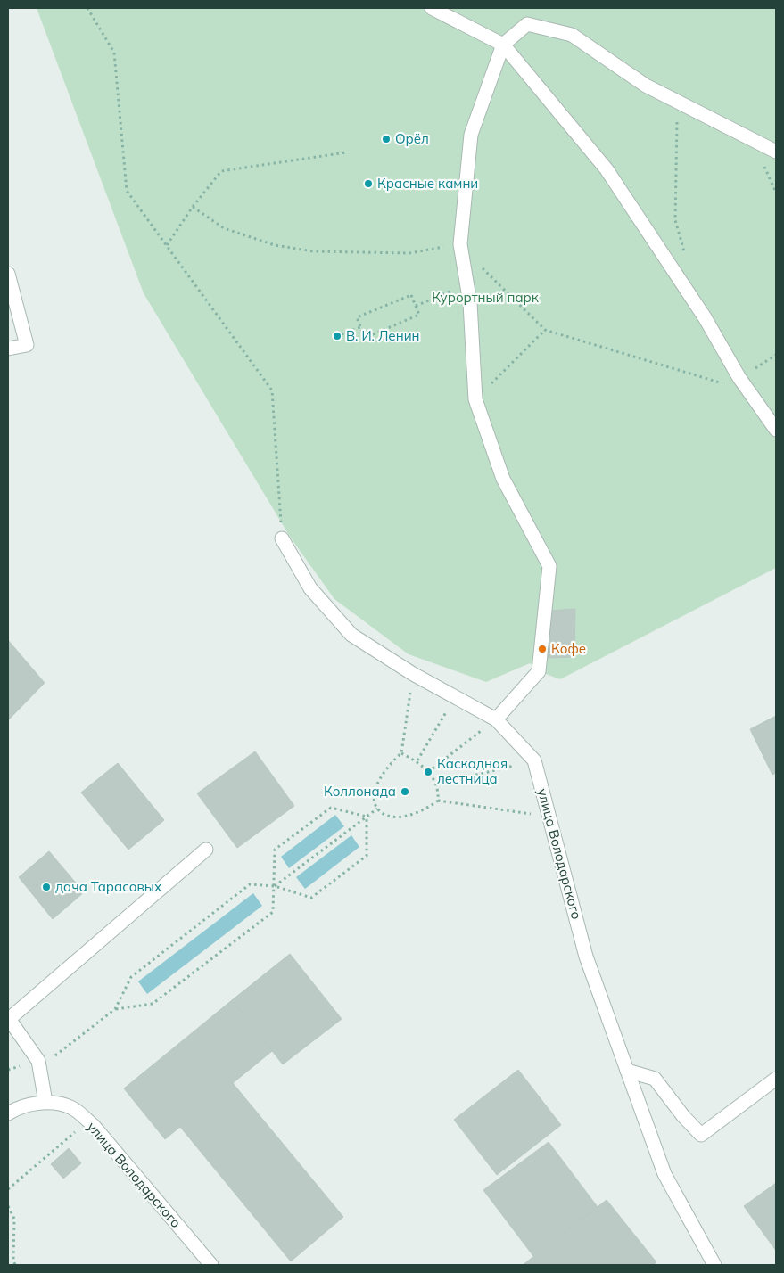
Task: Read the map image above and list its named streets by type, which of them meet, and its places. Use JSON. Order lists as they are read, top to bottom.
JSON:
{
  "streets": {
    "street": ["улица Володарского"]
  },
  "parks": ["Курортный парк"],
  "places": [
    "Орёл",
    "Красные камни",
    "В. И. Ленин",
    "Кофе",
    "Каскадная лестница",
    "Коллонада",
    "дача Тарасовых"
  ]
}
